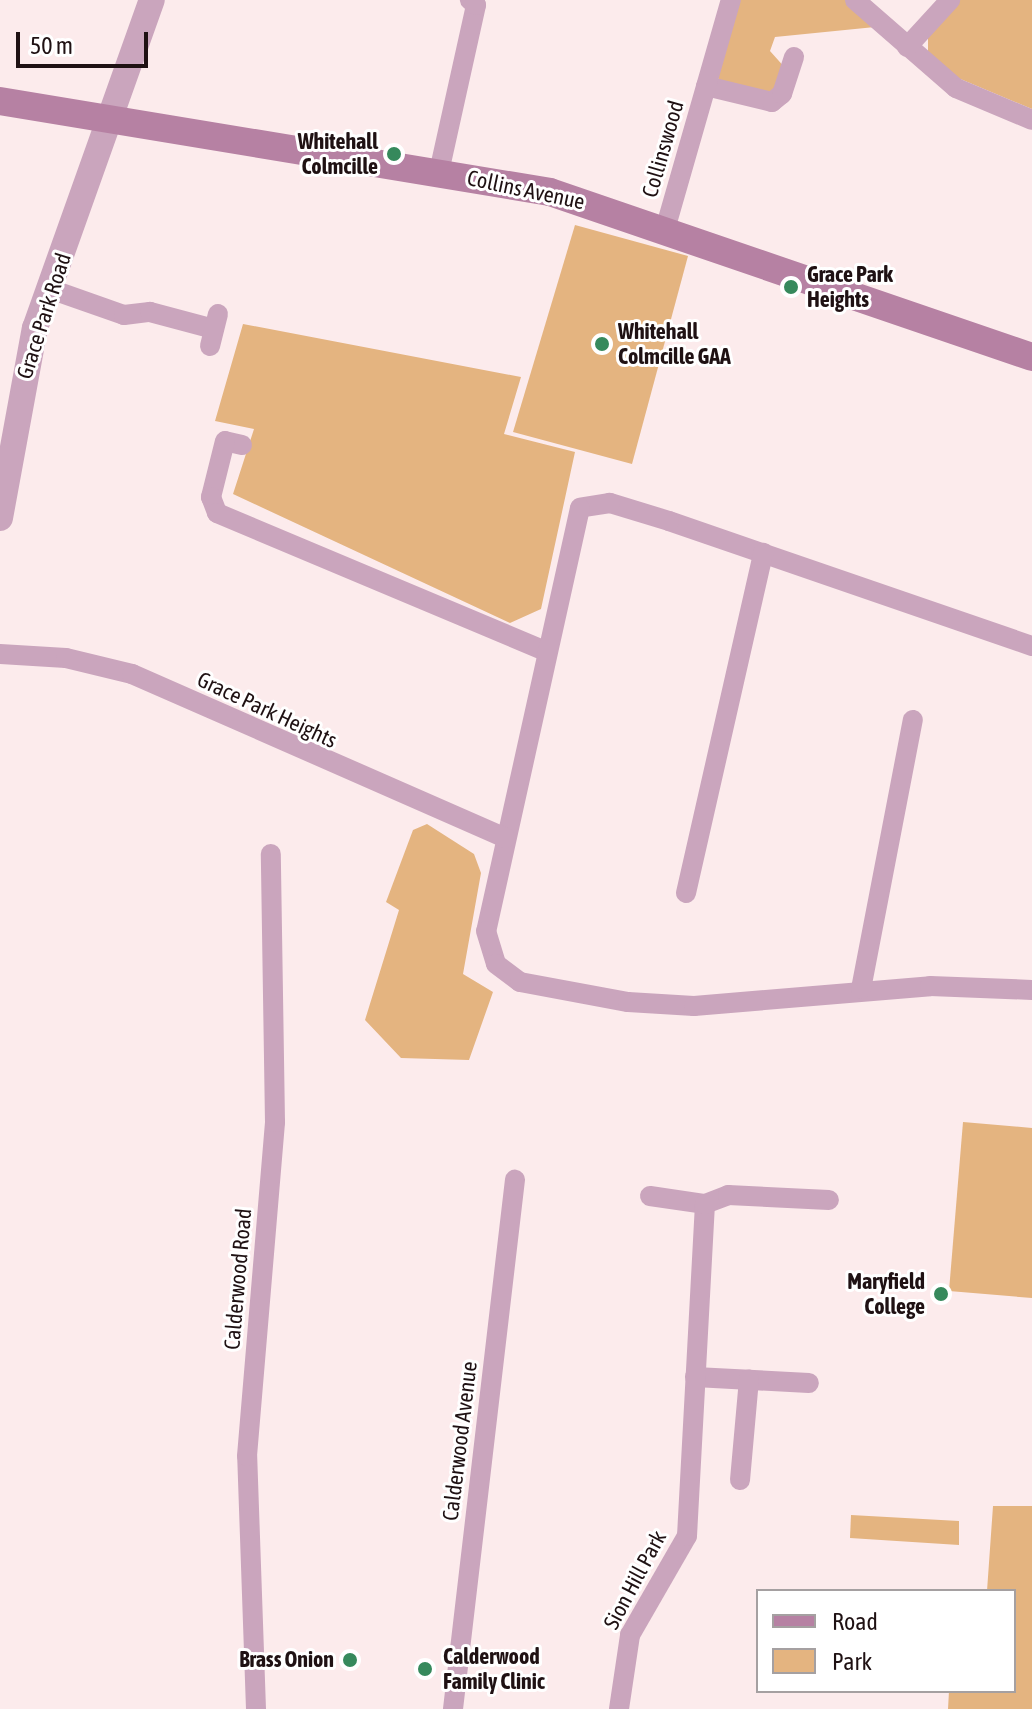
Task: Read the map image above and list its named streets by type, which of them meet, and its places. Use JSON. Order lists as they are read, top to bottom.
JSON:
{
  "streets": {
    "main road": ["Collins Avenue"],
    "street": [
      "Collinswood",
      "Grace Park Road",
      "Grace Park Heights",
      "Calderwood Road",
      "Calderwood Avenue",
      "Sion Hill Park"
    ]
  },
  "crossings": [
    ["Collinswood", "Collins Avenue"],
    ["Collins Avenue", "Grace Park Road"]
  ],
  "places": [
    "Whitehall Colmcille",
    "Grace Park Heights",
    "Whitehall Colmcille GAA",
    "Maryfield College",
    "Brass Onion",
    "Calderwood Family Clinic"
  ],
  "legend": ["Road", "Park"],
  "scale_bar": "50 m"
}
